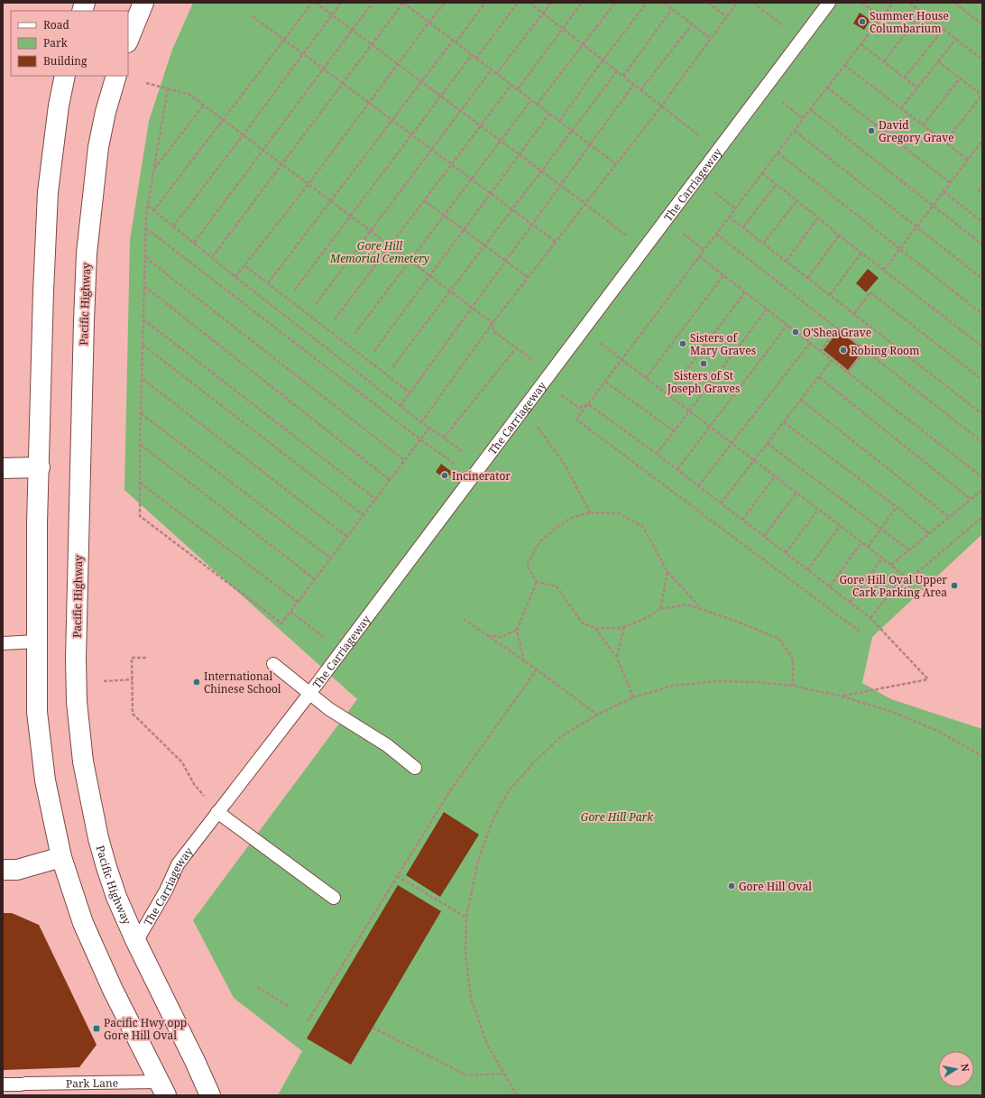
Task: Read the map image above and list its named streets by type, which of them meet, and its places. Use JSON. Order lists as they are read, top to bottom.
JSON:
{
  "streets": {
    "main road": ["Pacific Highway"],
    "lane": ["The Carriageway", "Park Lane"]
  },
  "crossings": [
    ["The Carriageway", "Pacific Highway"]
  ],
  "parks": ["Gore Hill Memorial Cemetery", "Gore Hill Park"],
  "places": {
    "other": [
      "Summer House Columbarium",
      "David Gregory Grave",
      "O'Shea Grave",
      "Sisters of Mary Graves",
      "Robing Room",
      "Sisters of St Joseph Graves",
      "Incinerator",
      "Gore Hill Oval Upper Cark Parking Area",
      "International Chinese School",
      "Gore Hill Oval"
    ],
    "transit": ["Pacific Hwy opp Gore Hill Oval"]
  },
  "legend": ["Road", "Park", "Building"],
  "north": "right"
}
